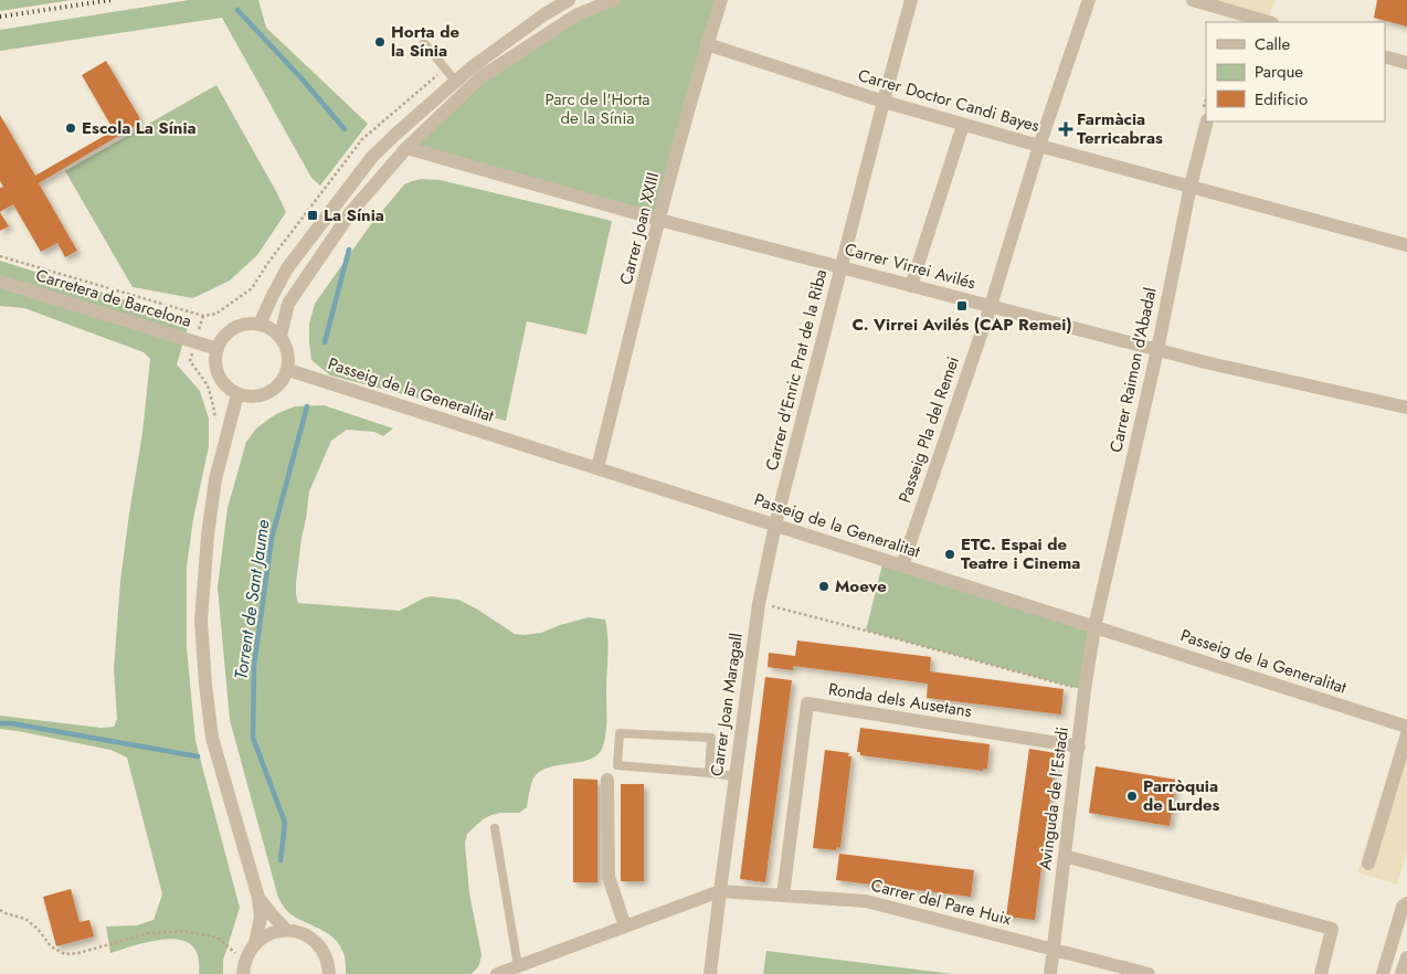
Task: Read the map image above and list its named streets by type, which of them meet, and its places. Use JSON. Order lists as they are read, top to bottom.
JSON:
{
  "streets": {
    "street": [
      "Carrer Doctor Candi Bayes",
      "Carrer Joan XXIII",
      "Carrer Virrei Avilés",
      "Carretera de Barcelona",
      "Carrer d'Enric Prat de la Riba",
      "Carrer Raimon d'Abadal",
      "Passeig de la Generalitat",
      "Passeig Pla del Remei",
      "Ronda dels Ausetans",
      "Carrer Joan Maragall",
      "Avinguda de l'Estadi",
      "Carrer del Pare Huix"
    ]
  },
  "crossings": [
    ["Carrer Doctor Candi Bayes", "Carrer Joan XXIII"],
    ["Carrer Doctor Candi Bayes", "Carrer d'Enric Prat de la Riba"],
    ["Carrer Doctor Candi Bayes", "Carrer Raimon d'Abadal"],
    ["Carrer Doctor Candi Bayes", "Passeig Pla del Remei"],
    ["Carrer Joan XXIII", "Carrer Virrei Avilés"],
    ["Carrer Joan XXIII", "Passeig de la Generalitat"],
    ["Carrer Virrei Avilés", "Carrer d'Enric Prat de la Riba"],
    ["Carrer Virrei Avilés", "Carrer Raimon d'Abadal"],
    ["Carrer Virrei Avilés", "Passeig Pla del Remei"],
    ["Carretera de Barcelona", "Passeig de la Generalitat"],
    ["Carrer d'Enric Prat de la Riba", "Passeig de la Generalitat"],
    ["Carrer d'Enric Prat de la Riba", "Carrer Joan Maragall"],
    ["Carrer Raimon d'Abadal", "Passeig de la Generalitat"],
    ["Carrer Raimon d'Abadal", "Avinguda de l'Estadi"],
    ["Passeig de la Generalitat", "Passeig Pla del Remei"],
    ["Passeig de la Generalitat", "Carrer Joan Maragall"],
    ["Passeig de la Generalitat", "Avinguda de l'Estadi"],
    ["Ronda dels Ausetans", "Avinguda de l'Estadi"],
    ["Ronda dels Ausetans", "Carrer del Pare Huix"],
    ["Carrer Joan Maragall", "Carrer del Pare Huix"],
    ["Avinguda de l'Estadi", "Carrer del Pare Huix"]
  ],
  "water": ["Torrent de Sant Jaume"],
  "parks": ["Parc de l'Horta de la Sínia"],
  "places": {
    "other": [
      "Horta de la Sínia",
      "Escola La Sínia",
      "ETC. Espai de Teatre i Cinema",
      "Moeve",
      "Parròquia de Lurdes"
    ],
    "health": ["Farmàcia Terricabras"],
    "transit": ["La Sínia", "C. Virrei Avilés (CAP Remei)"]
  },
  "legend": ["Calle", "Parque", "Edificio"]
}
